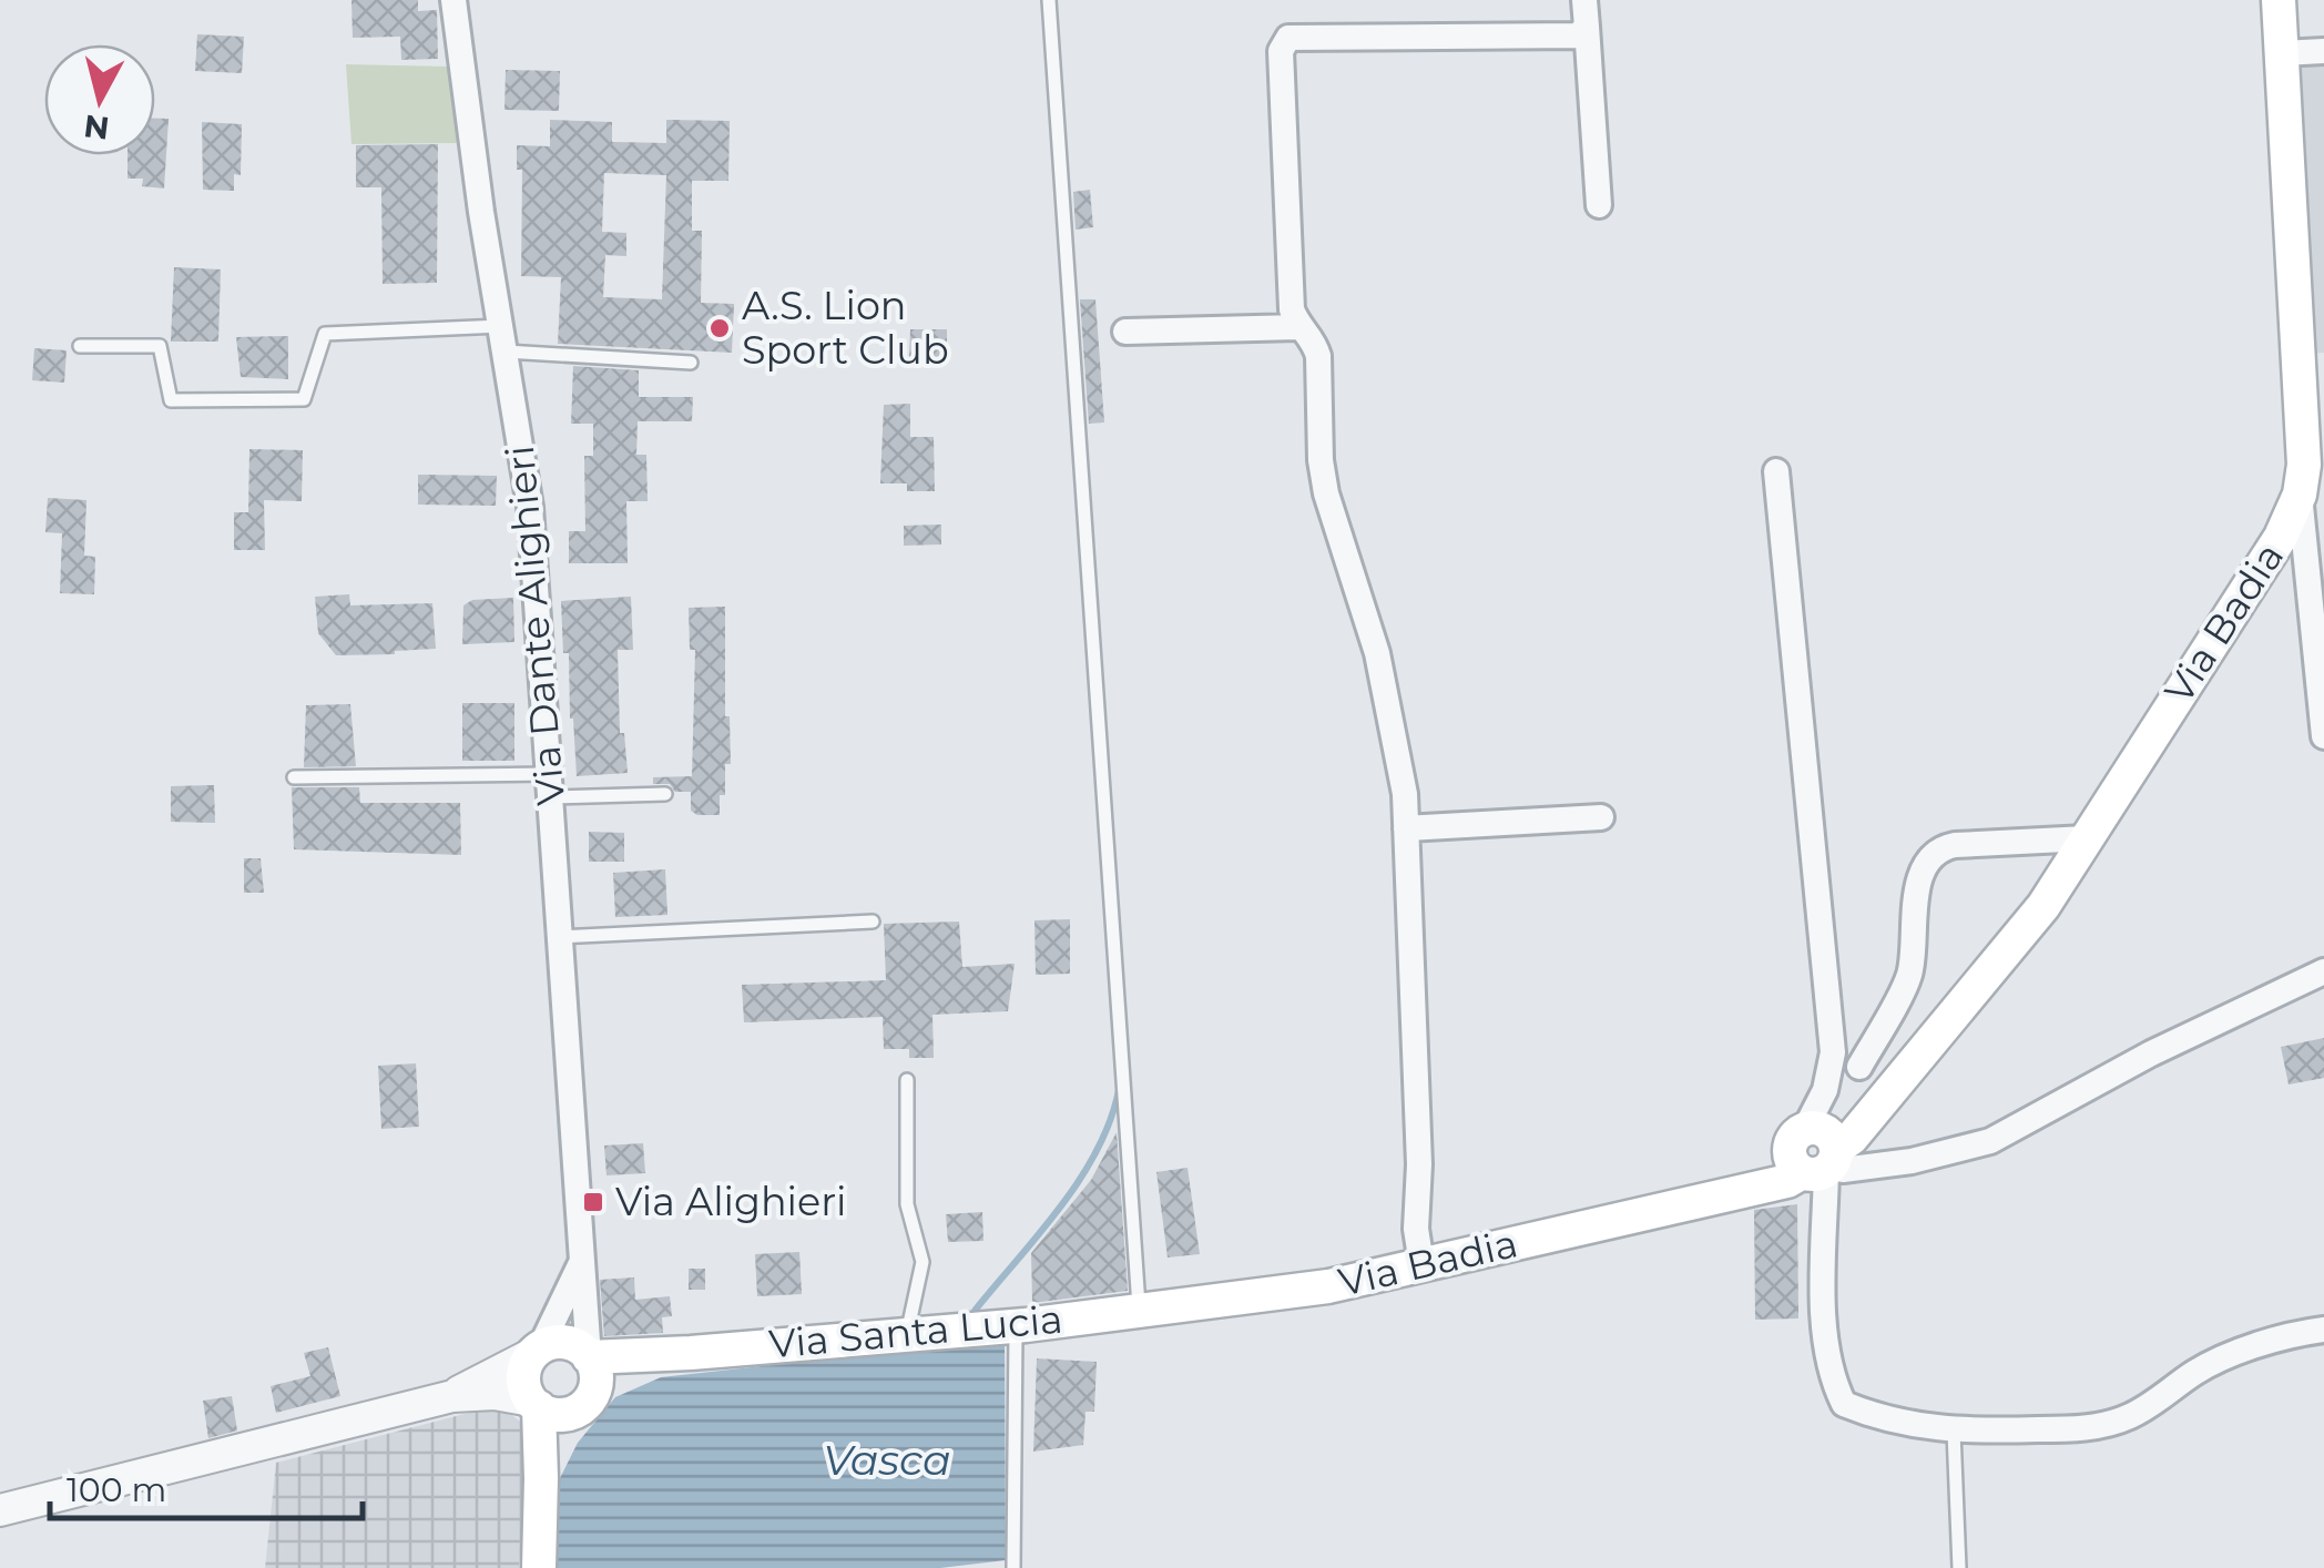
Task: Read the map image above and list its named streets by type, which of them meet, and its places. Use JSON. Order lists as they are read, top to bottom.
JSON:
{
  "streets": {
    "main road": ["Via Badia", "Via Santa Lucia"],
    "street": ["Via Dante Alighieri"]
  },
  "crossings": [
    ["Via Badia", "Via Santa Lucia"],
    ["Via Dante Alighieri", "Via Santa Lucia"]
  ],
  "water": ["Vasca"],
  "places": {
    "other": ["A.S. Lion Sport Club"],
    "transit": ["Via Alighieri"]
  },
  "scale_bar": "100 m",
  "north": "bottom"
}
